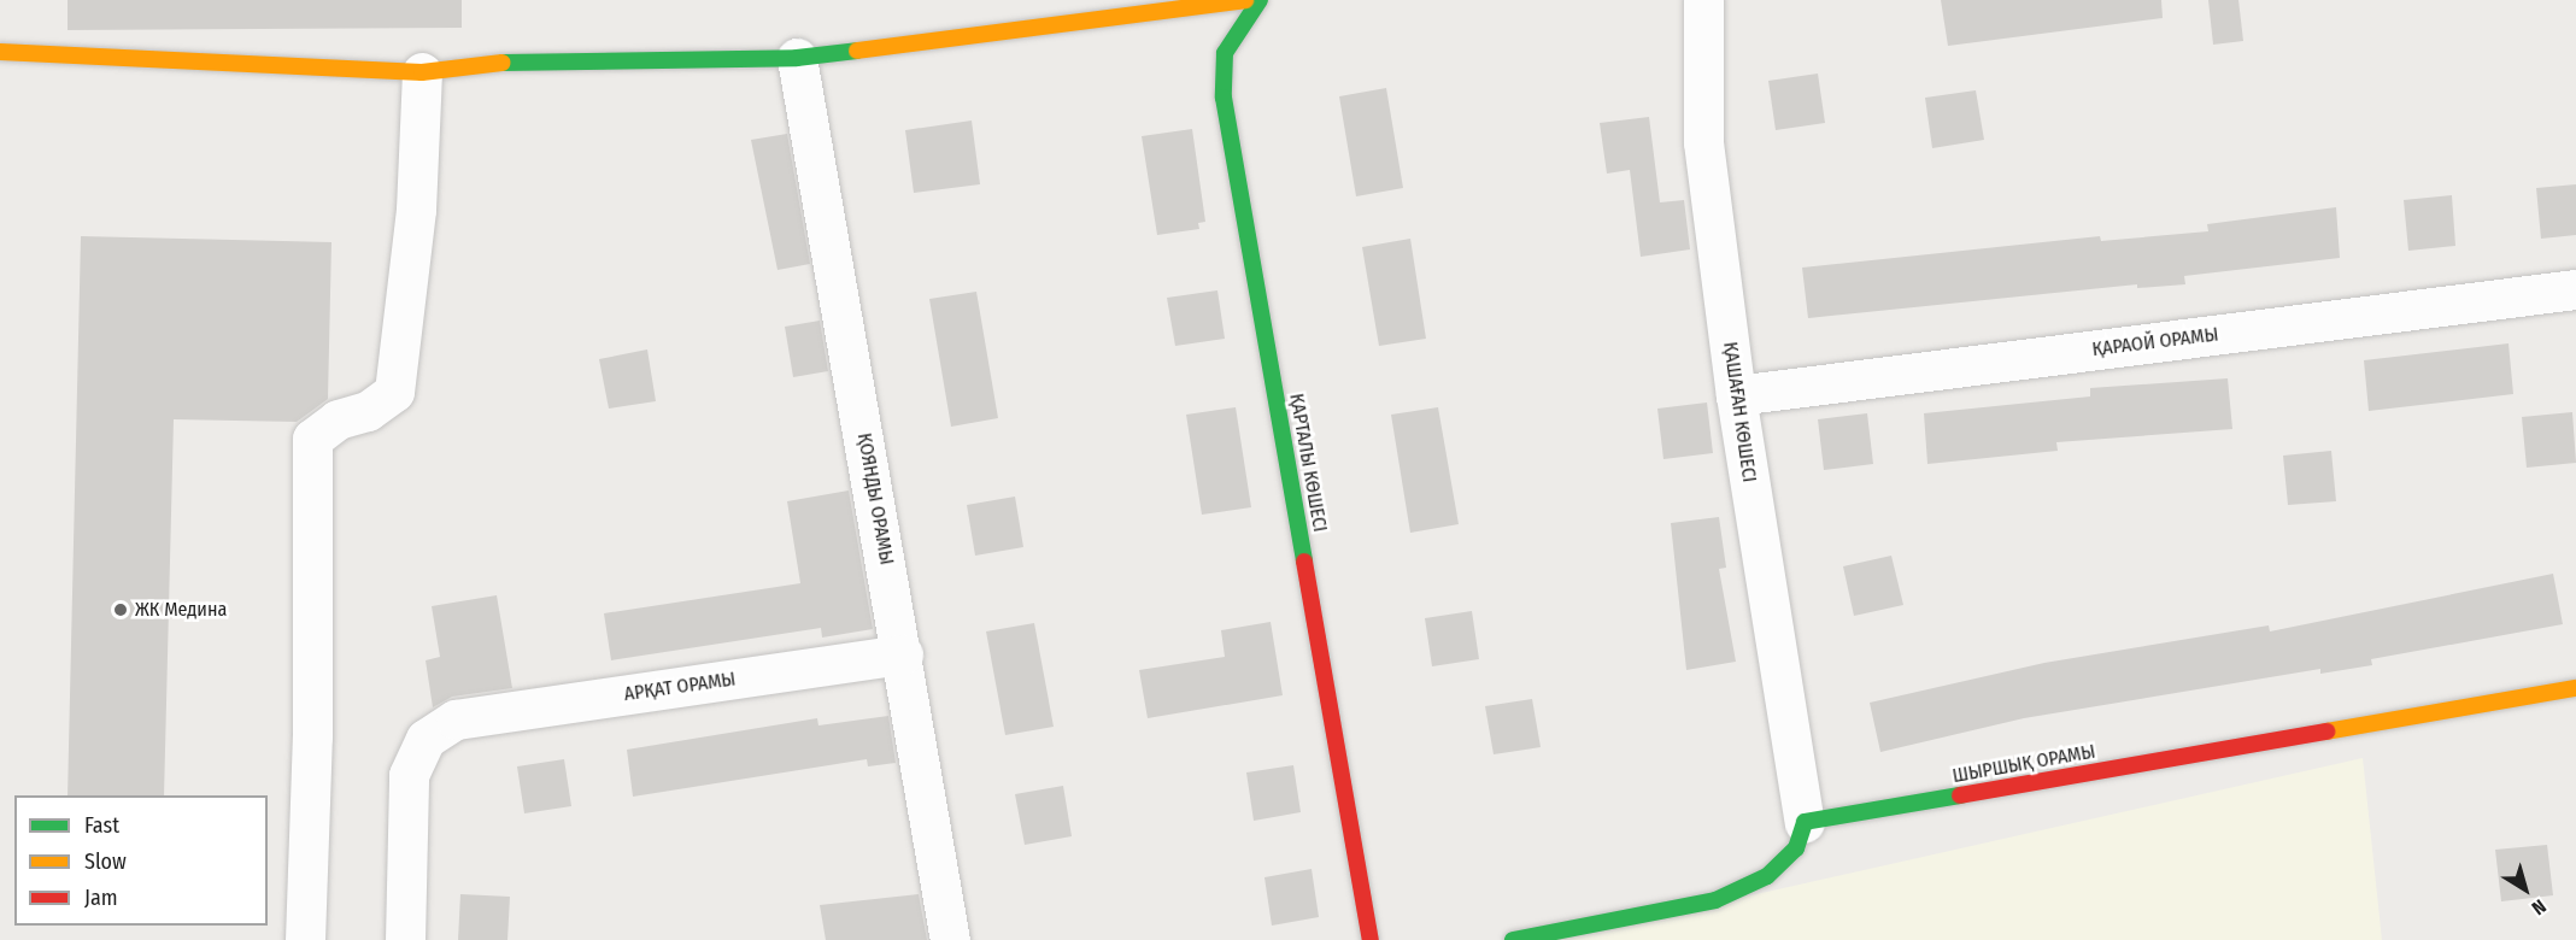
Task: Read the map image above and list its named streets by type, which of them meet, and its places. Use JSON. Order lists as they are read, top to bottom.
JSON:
{
  "streets": {
    "street": [
      "ҚАРАОЙ ОРАМЫ",
      "ҚАШАҒАН КӨШЕСІ",
      "ҚАРТАЛЫ КӨШЕСІ",
      "ҚОЯНДЫ ОРАМЫ",
      "АРҚАТ ОРАМЫ",
      "ШЫРШЫҚ ОРАМЫ"
    ]
  },
  "crossings": [
    ["ҚАРАОЙ ОРАМЫ", "ҚАШАҒАН КӨШЕСІ"],
    ["ҚАШАҒАН КӨШЕСІ", "ШЫРШЫҚ ОРАМЫ"],
    ["ҚОЯНДЫ ОРАМЫ", "АРҚАТ ОРАМЫ"]
  ],
  "places": ["ЖК Медина"],
  "legend": ["Fast", "Slow", "Jam"],
  "north": "bottom right"
}
